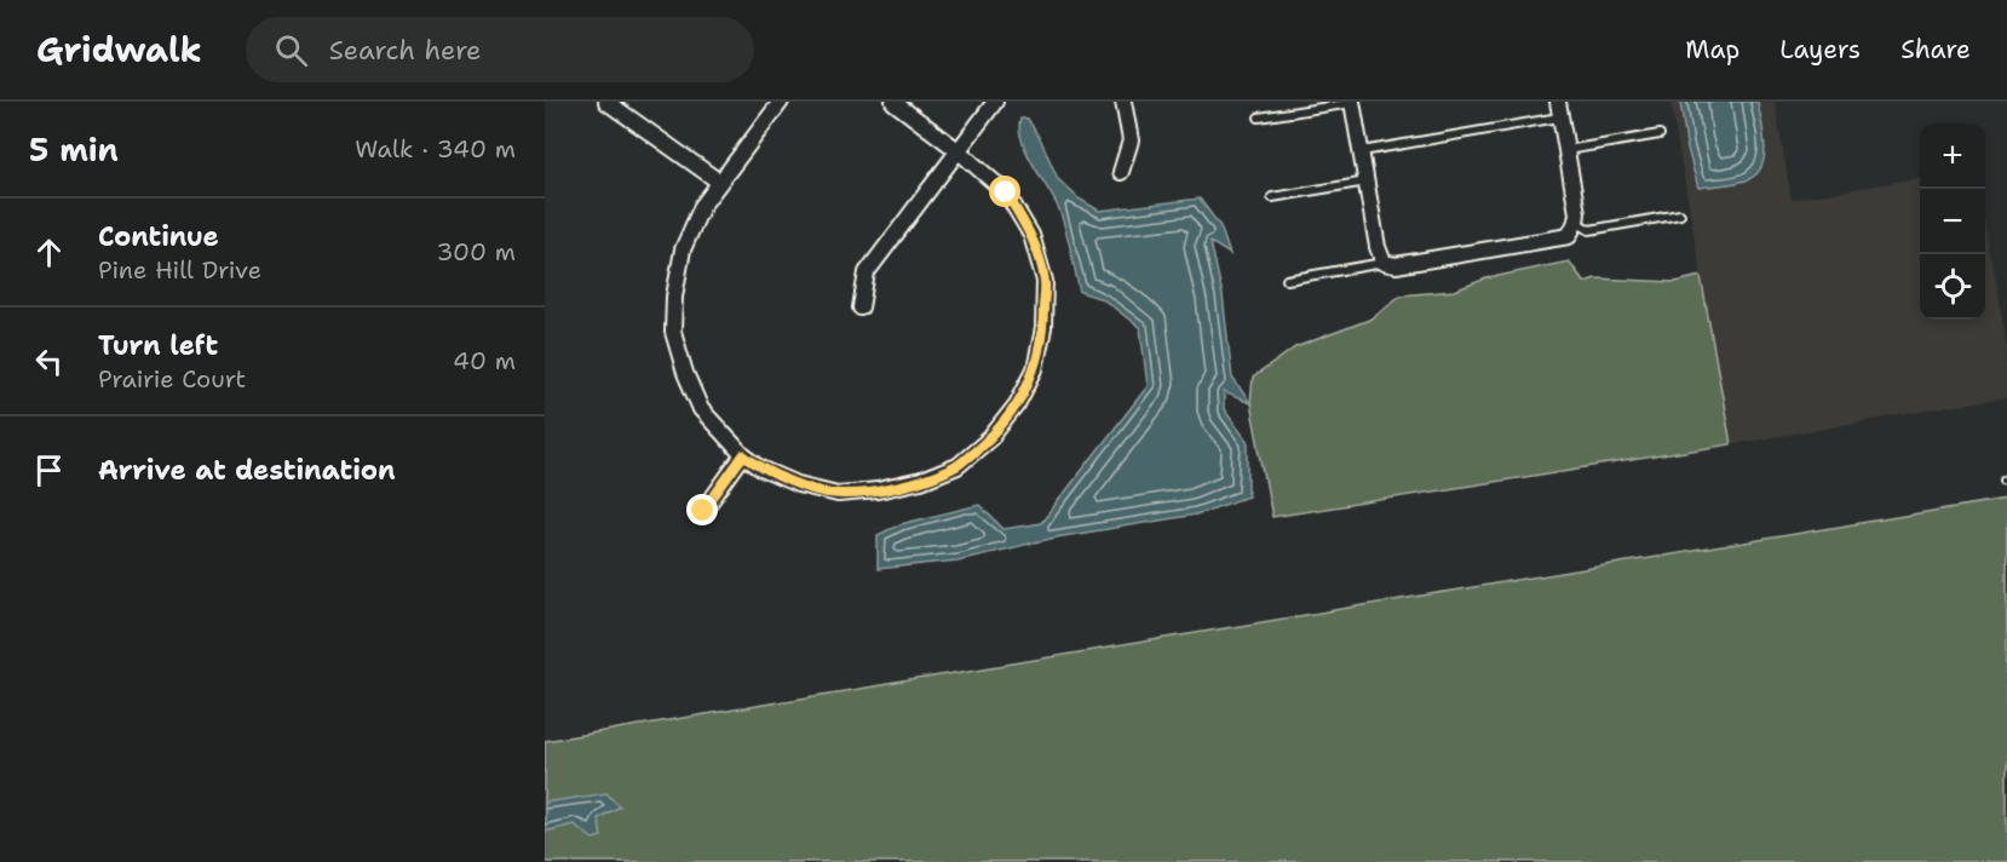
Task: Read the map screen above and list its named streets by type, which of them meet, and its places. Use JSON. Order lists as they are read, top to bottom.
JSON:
{
  "page": {
    "header": "Gridwalk",
    "search": "Search here",
    "nav": ["Map", "Layers", "Share"],
    "heading": ["5 min", "Walk · 340 m"],
    "map_buttons": ["+", "−"],
    "list": [
      ["Continue", "Pine Hill Drive", "300 m"],
      ["Turn left", "Prairie Court", "40 m"],
      "Arrive at destination"
    ]
  }
}
